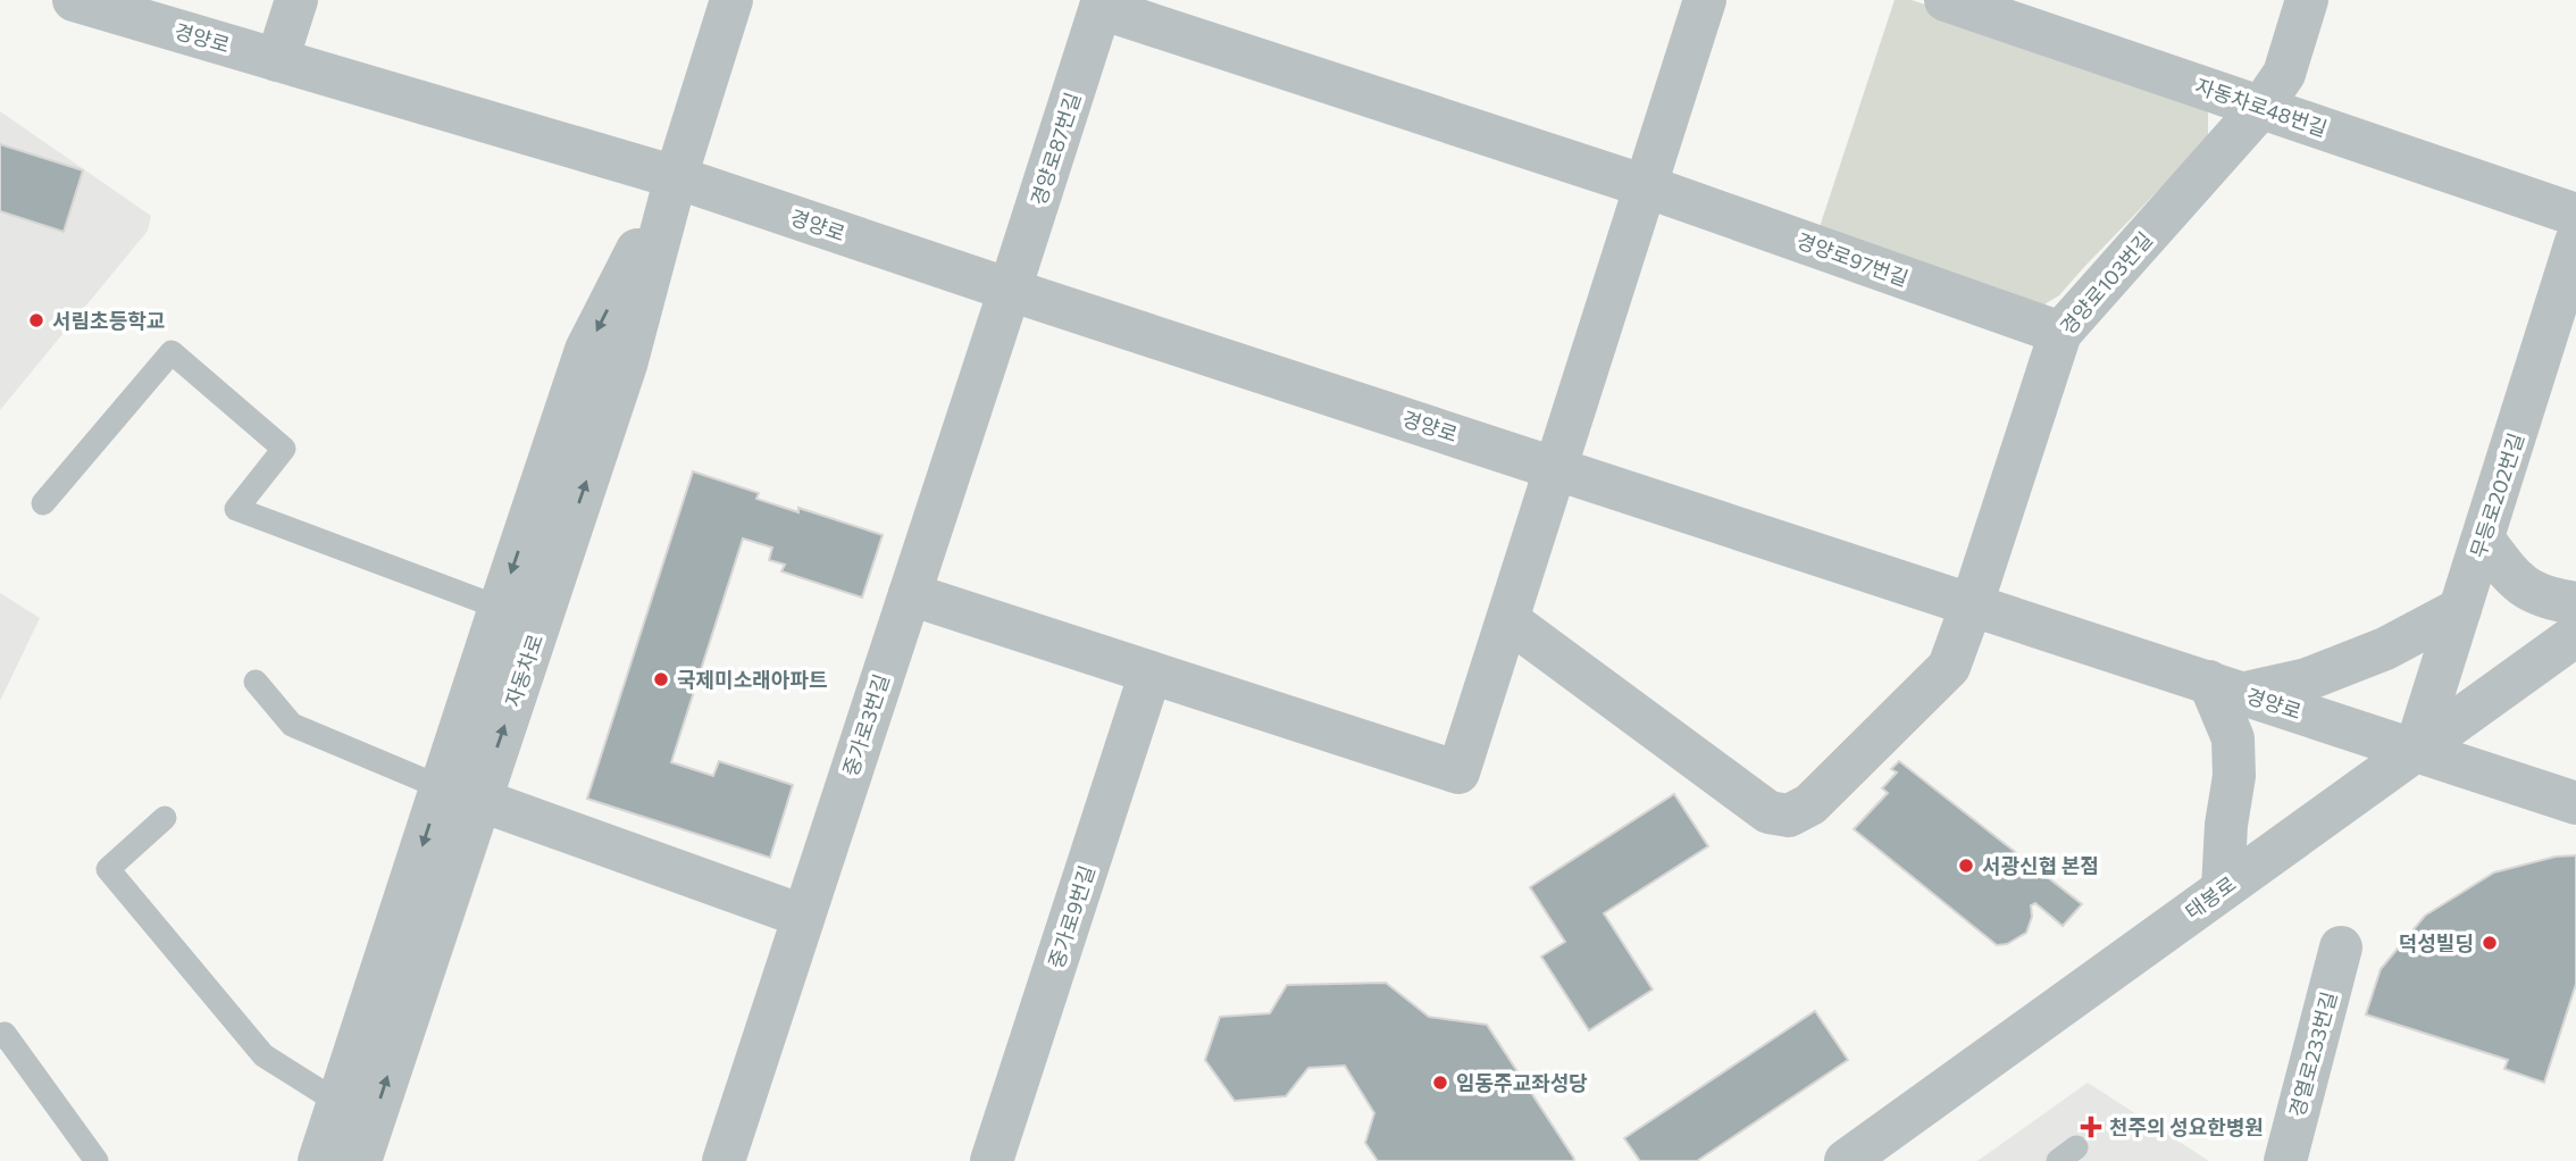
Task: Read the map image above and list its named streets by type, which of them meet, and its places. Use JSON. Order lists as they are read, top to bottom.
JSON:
{
  "streets": {
    "street": [
      "경양로",
      "자동차로48번길",
      "경양로87번길",
      "경양로97번길",
      "경양로103번길",
      "무등로202번길",
      "자동차로",
      "중가로3번길",
      "태봉로",
      "중가로9번길",
      "경열로233번길"
    ]
  },
  "crossings": [
    ["경양로", "경양로87번길"],
    ["경양로", "경양로103번길"],
    ["경양로", "무등로202번길"],
    ["경양로", "자동차로"],
    ["경양로", "중가로3번길"],
    ["경양로", "태봉로"],
    ["자동차로48번길", "경양로103번길"],
    ["경양로87번길", "경양로97번길"],
    ["경양로87번길", "중가로3번길"],
    ["경양로97번길", "경양로103번길"],
    ["무등로202번길", "태봉로"]
  ],
  "places": {
    "other": [
      "서림초등학교",
      "국제미소래아파트",
      "서광신협 본점",
      "덕성빌딩",
      "임동주교좌성당"
    ],
    "health": ["천주의 성요한병원"]
  }
}
